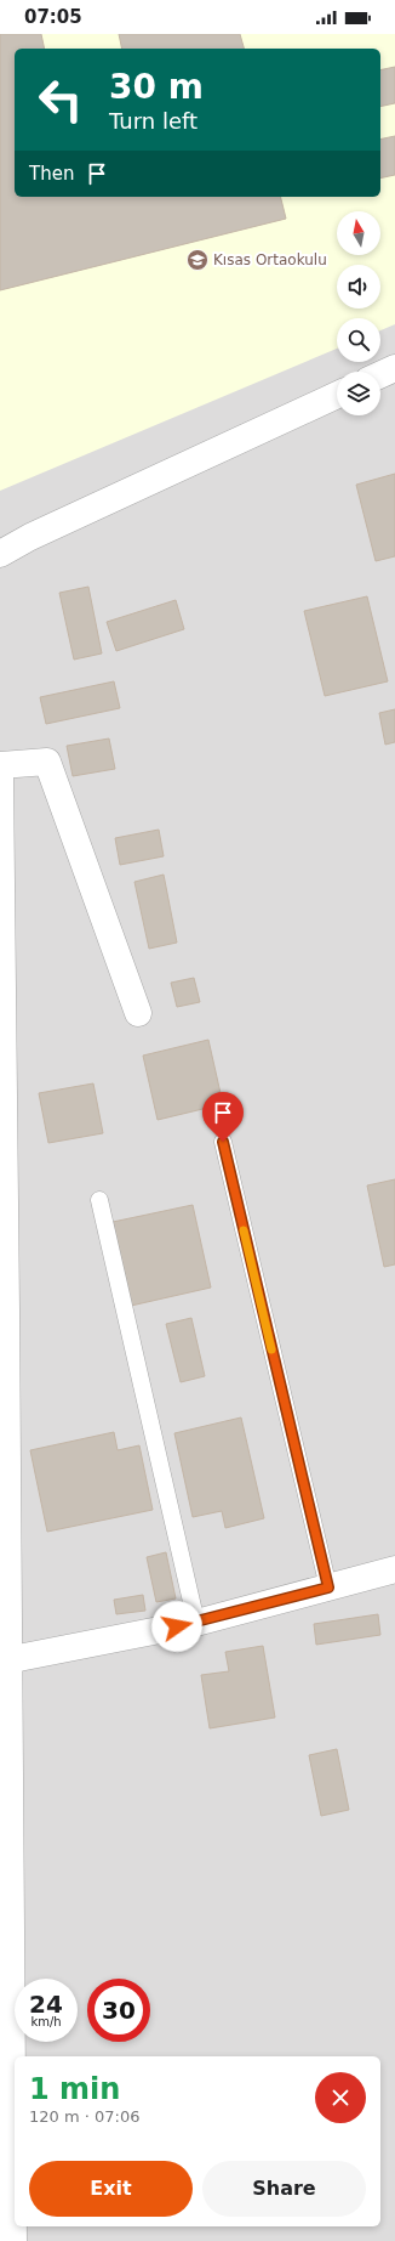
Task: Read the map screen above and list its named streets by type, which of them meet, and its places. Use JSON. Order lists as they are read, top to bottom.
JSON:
{
  "places": {
    "school or university": ["Kısas Ortaokulu"]
  },
  "north": "top",
  "page": {
    "status": "07:05",
    "turn": ["30 m", "Turn left"],
    "then": "Then",
    "speed": "24 km/h",
    "limit": "30",
    "heading": ["1 min", "120 m · 07:06"],
    "buttons": ["Exit", "Share"]
  }
}
